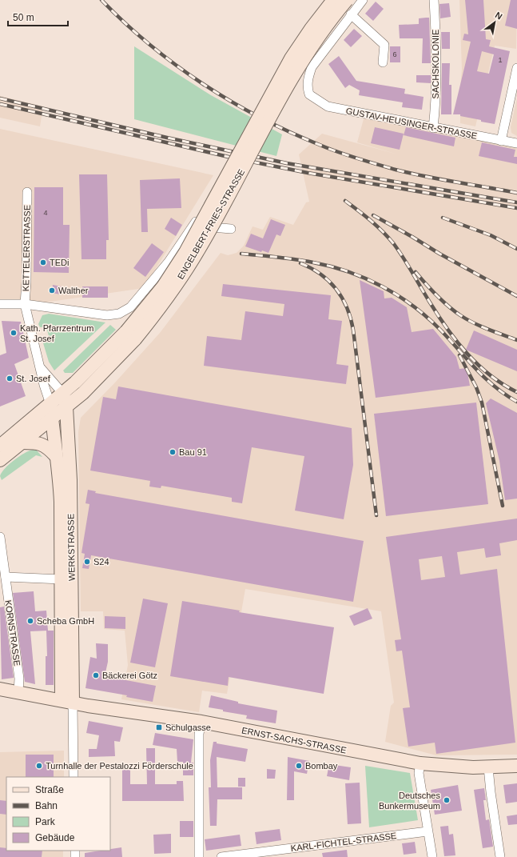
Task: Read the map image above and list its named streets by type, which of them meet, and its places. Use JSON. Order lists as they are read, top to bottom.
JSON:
{
  "streets": {
    "main road": ["ENGELBERT-FRIES-STRASSE", "WERKSTRASSE", "ERNST-SACHS-STRASSE"],
    "street": [
      "SACHSKOLONIE",
      "GUSTAV-HEUSINGER-STRASSE",
      "KETTELERSTRASSE",
      "KORNSTRASSE",
      "KARL-FICHTEL-STRASSE"
    ]
  },
  "crossings": [
    ["SACHSKOLONIE", "GUSTAV-HEUSINGER-STRASSE"],
    ["ENGELBERT-FRIES-STRASSE", "KETTELERSTRASSE"],
    ["ENGELBERT-FRIES-STRASSE", "WERKSTRASSE"],
    ["KETTELERSTRASSE", "WERKSTRASSE"],
    ["WERKSTRASSE", "ERNST-SACHS-STRASSE"],
    ["KORNSTRASSE", "ERNST-SACHS-STRASSE"]
  ],
  "places": {
    "other": [
      "TEDi",
      "Walther",
      "Kath. Pfarrzentrum St. Josef",
      "St. Josef",
      "Bau 91",
      "S24",
      "Scheba GmbH",
      "Bäckerei Götz",
      "Turnhalle der Pestalozzi Förderschule",
      "Bombay",
      "Deutsches Bunkermuseum"
    ],
    "transit": ["Schulgasse"]
  },
  "house_numbers": ["6", "1", "4"],
  "legend": [
    "Straße",
    "Bahn",
    "Park",
    "Gebäude"
  ],
  "scale_bar": "50 m",
  "north": "top right"
}
